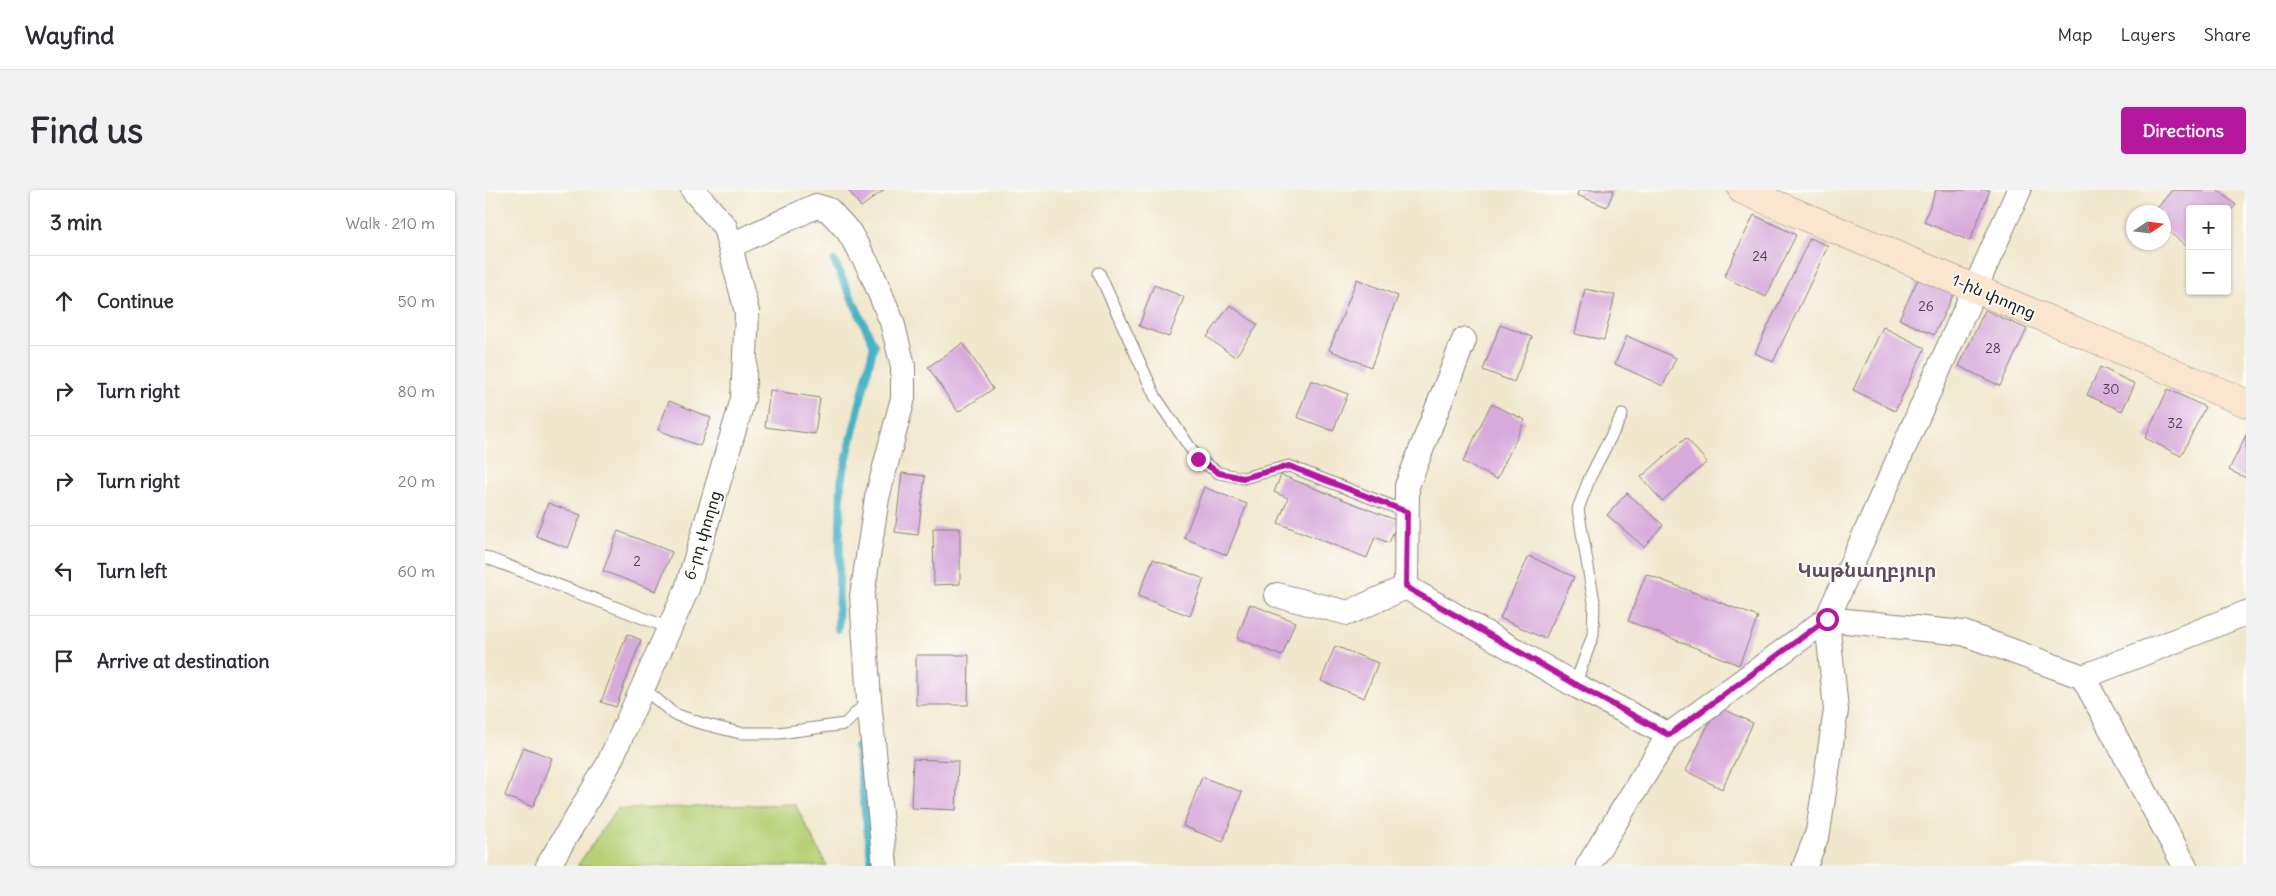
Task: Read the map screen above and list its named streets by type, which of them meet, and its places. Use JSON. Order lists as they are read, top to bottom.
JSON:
{
  "streets": {
    "main road": ["1-ին փողոց"],
    "street": ["6-րդ փողոց"]
  },
  "districts": ["Կաթնաղբյուր"],
  "house_numbers": [
    "24",
    "26",
    "28",
    "30",
    "32",
    "2"
  ],
  "north": "right",
  "page": {
    "header": "Wayfind",
    "nav": ["Map", "Layers", "Share"],
    "buttons": "Directions",
    "title": "Find us",
    "heading": ["3 min", "Walk · 210 m"],
    "map_buttons": ["+", "−"],
    "list": [
      ["Continue", "50 m"],
      ["Turn right", "80 m"],
      ["Turn right", "20 m"],
      ["Turn left", "60 m"],
      "Arrive at destination"
    ]
  }
}
